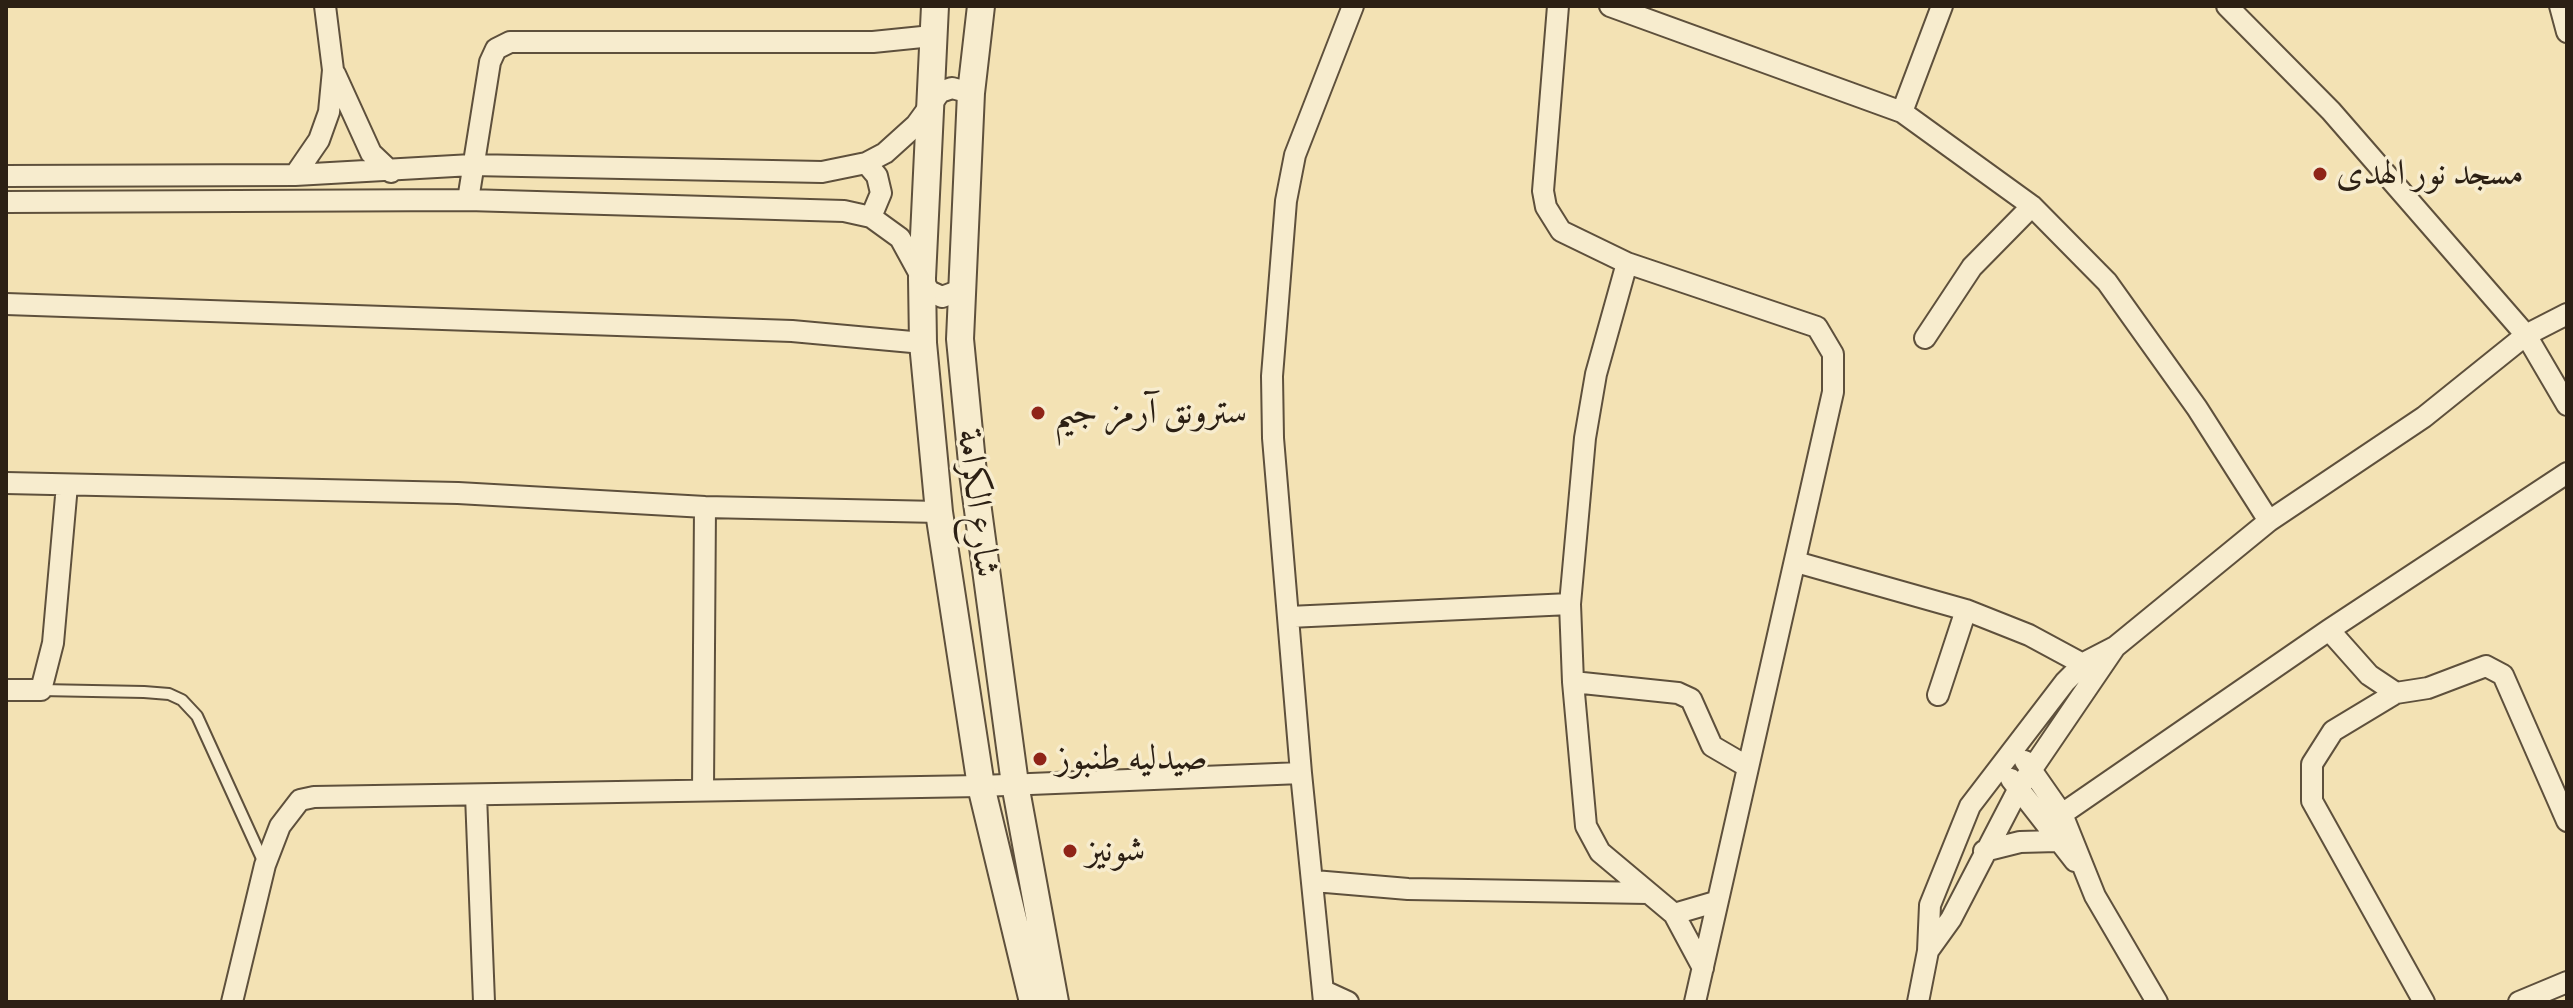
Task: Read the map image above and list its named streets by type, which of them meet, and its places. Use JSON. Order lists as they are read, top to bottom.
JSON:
{
  "streets": {
    "street": ["شارع الكرامة"]
  },
  "places": [
    "مسجد نور الهدى",
    "سترونق آرمز جيم",
    "صيدليه طنبوز",
    "شونيز"
  ]
}
